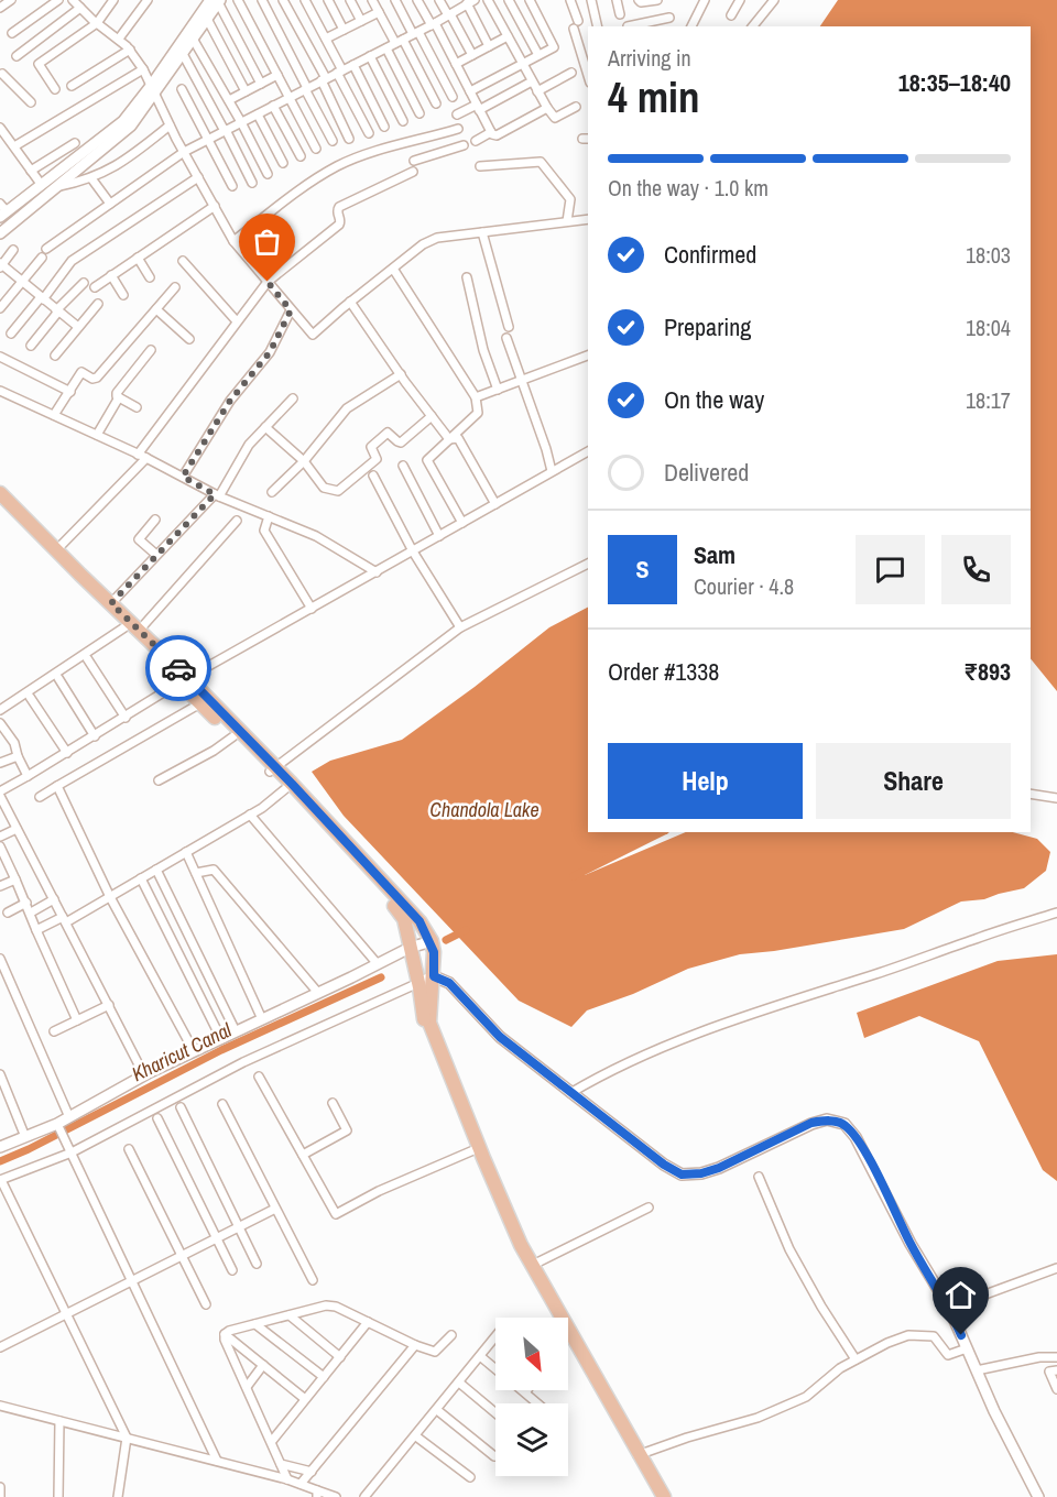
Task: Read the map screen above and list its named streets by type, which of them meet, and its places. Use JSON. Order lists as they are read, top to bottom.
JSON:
{
  "water": ["Chandola Lake", "Kharicut Canal"],
  "north": "bottom right",
  "page": {
    "heading": ["4 min", "Arriving in", "18:35–18:40"],
    "panel": [
      "Sam",
      "Courier · 4.8",
      "Order #1338",
      "₹893"
    ],
    "bar": "On the way · 1.0 km",
    "list": [
      ["Confirmed", "18:03"],
      ["Preparing", "18:04"],
      ["On the way", "18:17"],
      "Delivered"
    ],
    "round": "S",
    "buttons": ["Help", "Share"]
  }
}
